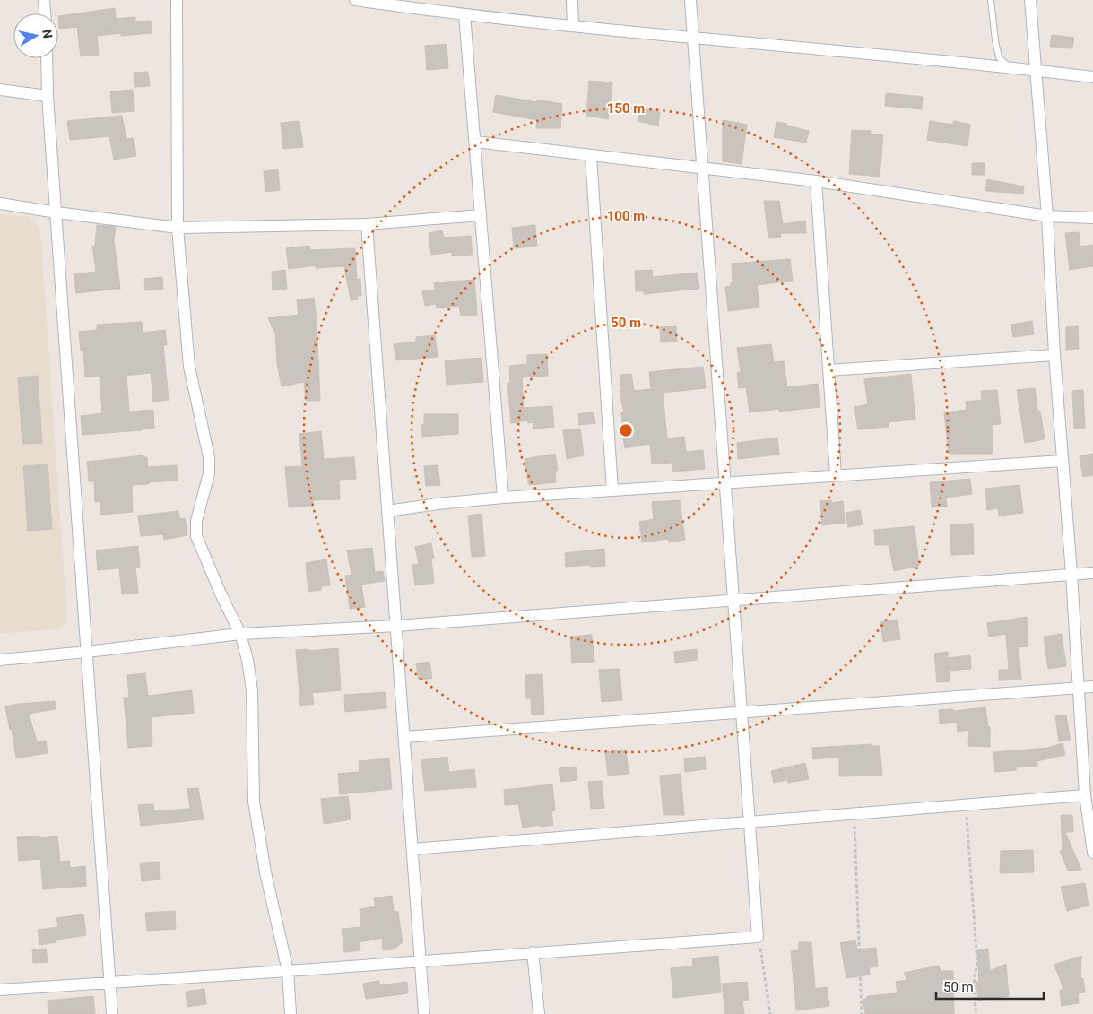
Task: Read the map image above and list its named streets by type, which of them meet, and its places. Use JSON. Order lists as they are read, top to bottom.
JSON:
{
  "scale_bar": "50 m",
  "north": "right",
  "rings": ["150 m", "100 m", "50 m"]
}
